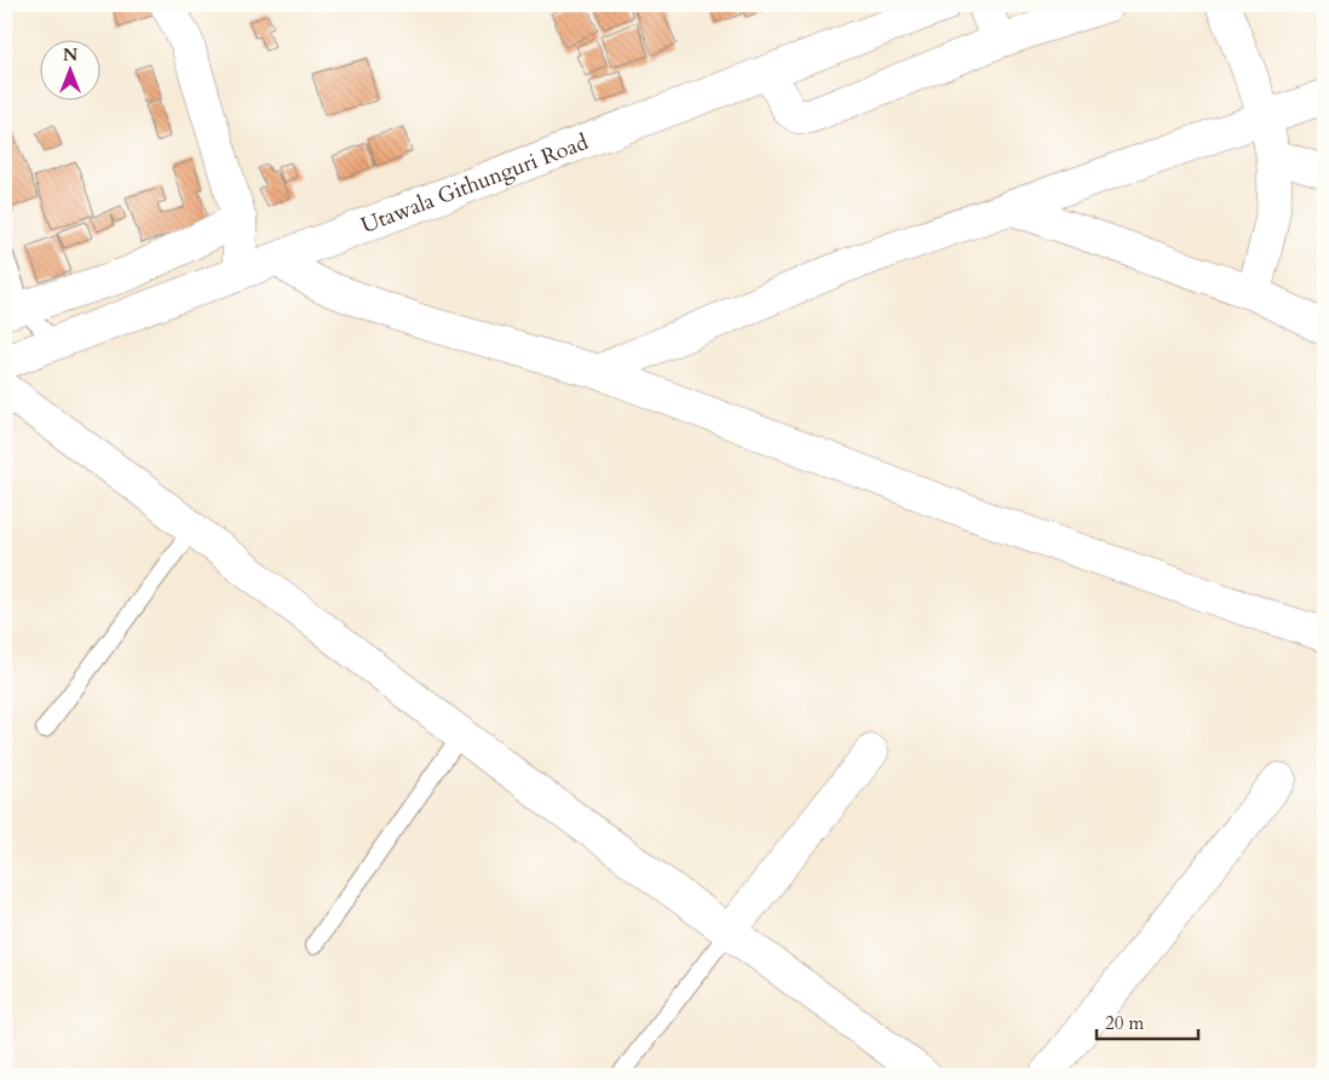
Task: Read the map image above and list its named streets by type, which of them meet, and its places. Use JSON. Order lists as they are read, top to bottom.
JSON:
{
  "streets": {
    "street": ["Utawala Githunguri Road"]
  },
  "scale_bar": "20 m",
  "north": "top"
}
